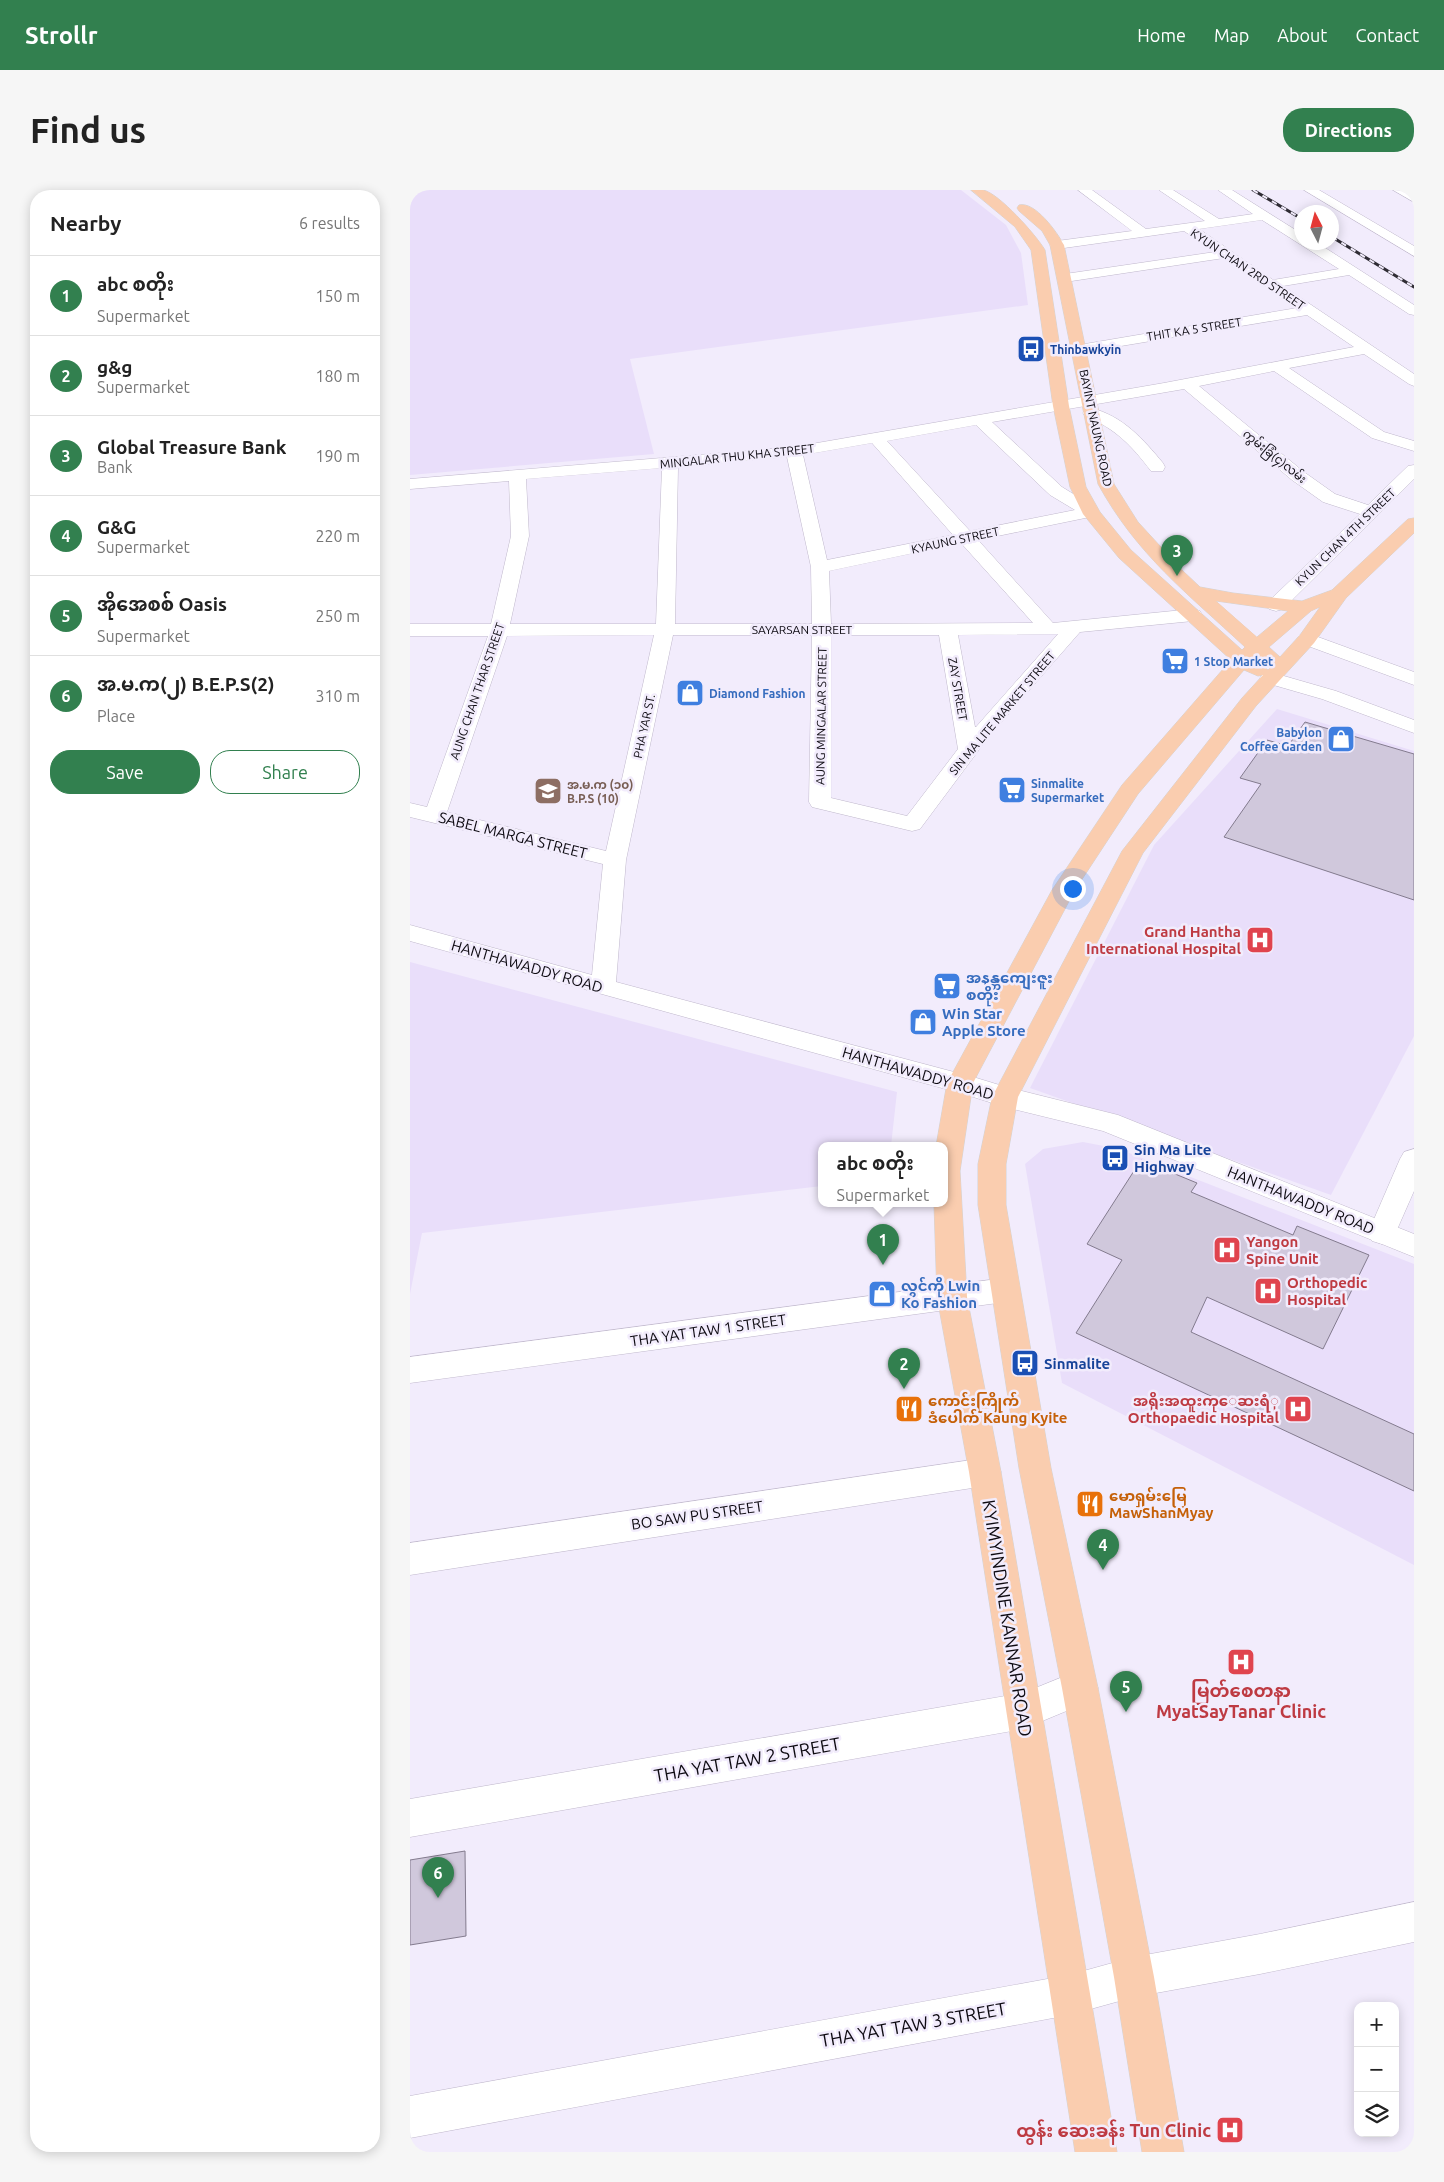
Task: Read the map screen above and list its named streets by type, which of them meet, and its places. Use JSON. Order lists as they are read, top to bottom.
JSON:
{
  "streets": {
    "main road": ["BAYINT NAUNG ROAD", "KYIMYINDINE KANNAR ROAD"],
    "street": [
      "KYUN CHAN 2RD STREET",
      "THIT KA 5 STREET",
      "MINGALAR THU KHA STREET",
      "ကွမ်းခြံ(၄)လမ်း",
      "KYUN CHAN 4TH STREET",
      "KYAUNG STREET",
      "SAYARSAN STREET",
      "ZAY STREET",
      "AUNG CHAN THAR STREET",
      "SIN MA LITE MARKET STREET",
      "AUNG MINGALAR STREET",
      "PHA YAR ST.",
      "SABEL MARGA STREET",
      "HANTHAWADDY ROAD",
      "THA YAT TAW 1 STREET",
      "BO SAW PU STREET",
      "THA YAT TAW 2 STREET",
      "THA YAT TAW 3 STREET"
    ]
  },
  "crossings": [
    ["KYUN CHAN 2RD STREET", "THIT KA 5 STREET"],
    ["KYUN CHAN 2RD STREET", "MINGALAR THU KHA STREET"],
    ["THIT KA 5 STREET", "BAYINT NAUNG ROAD"],
    ["BAYINT NAUNG ROAD", "MINGALAR THU KHA STREET"],
    ["BAYINT NAUNG ROAD", "KYAUNG STREET"],
    ["BAYINT NAUNG ROAD", "SAYARSAN STREET"],
    ["MINGALAR THU KHA STREET", "ကွမ်းခြံ(၄)လမ်း"],
    ["MINGALAR THU KHA STREET", "AUNG CHAN THAR STREET"],
    ["MINGALAR THU KHA STREET", "AUNG MINGALAR STREET"],
    ["MINGALAR THU KHA STREET", "PHA YAR ST."],
    ["ကွမ်းခြံ(၄)လမ်း", "KYUN CHAN 4TH STREET"],
    ["KYAUNG STREET", "AUNG MINGALAR STREET"],
    ["SAYARSAN STREET", "ZAY STREET"],
    ["SAYARSAN STREET", "AUNG CHAN THAR STREET"],
    ["SAYARSAN STREET", "SIN MA LITE MARKET STREET"],
    ["SAYARSAN STREET", "AUNG MINGALAR STREET"],
    ["SAYARSAN STREET", "PHA YAR ST."],
    ["ZAY STREET", "SIN MA LITE MARKET STREET"],
    ["AUNG CHAN THAR STREET", "SABEL MARGA STREET"],
    ["SIN MA LITE MARKET STREET", "AUNG MINGALAR STREET"],
    ["PHA YAR ST.", "SABEL MARGA STREET"],
    ["PHA YAR ST.", "HANTHAWADDY ROAD"],
    ["HANTHAWADDY ROAD", "KYIMYINDINE KANNAR ROAD"],
    ["THA YAT TAW 1 STREET", "KYIMYINDINE KANNAR ROAD"],
    ["BO SAW PU STREET", "KYIMYINDINE KANNAR ROAD"],
    ["KYIMYINDINE KANNAR ROAD", "THA YAT TAW 2 STREET"],
    ["KYIMYINDINE KANNAR ROAD", "THA YAT TAW 3 STREET"]
  ],
  "places": {
    "bus stop": ["Thinbawkyin", "Sin Ma Lite Highway", "Sinmalite"],
    "supermarket": ["1 Stop Market", "Sinmalite Supermarket", "အနန္တကျေးဇူး စတိုး"],
    "shop": [
      "Diamond Fashion",
      "Babylon Coffee Garden",
      "Win Star Apple Store",
      "လွင်ကို Lwin Ko Fashion"
    ],
    "school or university": ["အ.မ.က (၁၀) B.P.S (10)"],
    "hospital": [
      "Grand Hantha International Hospital",
      "Yangon Spine Unit",
      "Orthopedic Hospital",
      "အရိုးအထူးကုေဆးရံု Orthopaedic Hospital",
      "မြတ်စေတနာ MyatSayTanar Clinic",
      "ထွန်း ဆေးခန်း Tun Clinic"
    ],
    "restaurant": ["ကောင်းကြိုက် ဒံပေါက် Kaung Kyite", "မောရှမ်းမြေ MawShanMyay"]
  },
  "north": "top",
  "page": {
    "header": "Strollr",
    "nav": [
      "Home",
      "Map",
      "About",
      "Contact"
    ],
    "buttons": [
      "Directions",
      ["Save", "Share"]
    ],
    "title": "Find us",
    "heading": ["Nearby", "6 results"],
    "list": [
      {
        "mark": "1",
        "name": "abc စတိုး",
        "note": "Supermarket",
        "value": "150 m"
      },
      {
        "mark": "2",
        "name": "g&g",
        "note": "Supermarket",
        "value": "180 m"
      },
      {
        "mark": "3",
        "name": "Global Treasure Bank",
        "note": "Bank",
        "value": "190 m"
      },
      {
        "mark": "4",
        "name": "G&G",
        "note": "Supermarket",
        "value": "220 m"
      },
      {
        "mark": "5",
        "name": "အိုအေစစ် Oasis",
        "note": "Supermarket",
        "value": "250 m"
      },
      {
        "mark": "6",
        "name": "အ.မ.က(၂) B.E.P.S(2)",
        "note": "Place",
        "value": "310 m"
      }
    ],
    "pins": [
      "3",
      "1",
      "2",
      "4",
      "5",
      "6"
    ],
    "popup": ["abc စတိုး", "Supermarket"],
    "map_buttons": ["+", "−"]
  }
}
